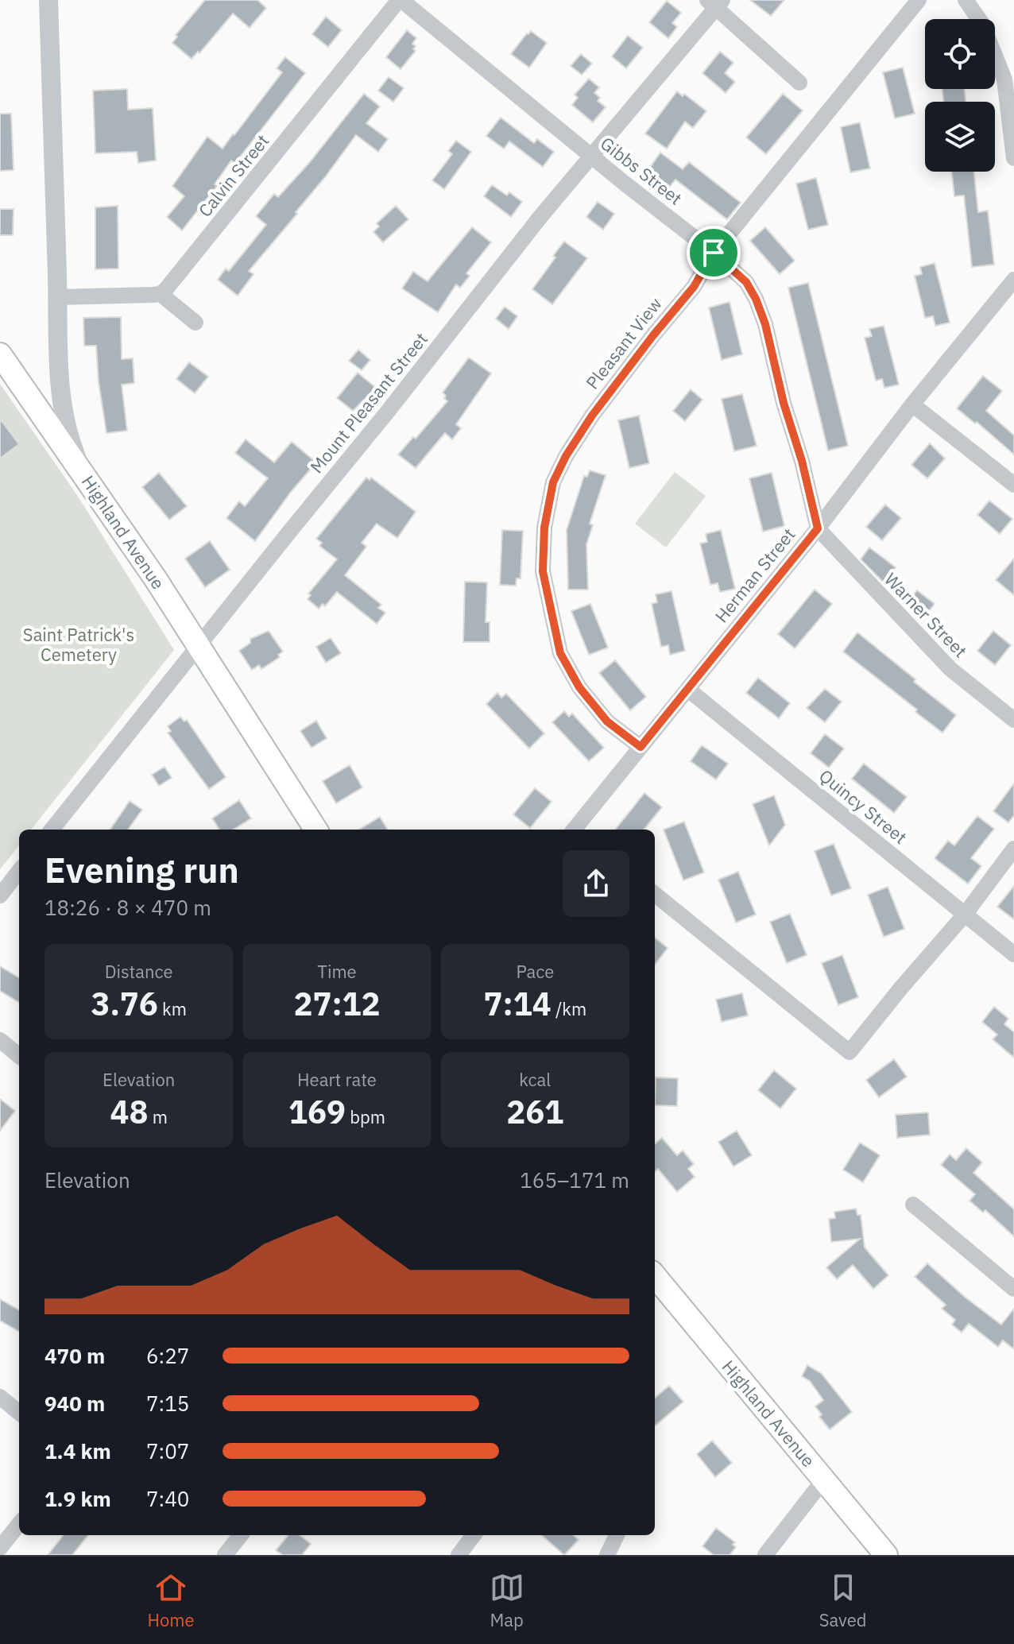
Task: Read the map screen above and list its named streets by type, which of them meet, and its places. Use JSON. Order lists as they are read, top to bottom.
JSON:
{
  "streets": {
    "main road": ["Highland Avenue"],
    "street": [
      "Gibbs Street",
      "Calvin Street",
      "Pleasant View",
      "Mount Pleasant Street",
      "Herman Street",
      "Warner Street",
      "Quincy Street"
    ]
  },
  "crossings": [
    ["Gibbs Street", "Calvin Street"],
    ["Gibbs Street", "Pleasant View"],
    ["Gibbs Street", "Mount Pleasant Street"],
    ["Gibbs Street", "Herman Street"],
    ["Gibbs Street", "Warner Street"],
    ["Pleasant View", "Herman Street"],
    ["Mount Pleasant Street", "Highland Avenue"],
    ["Herman Street", "Warner Street"],
    ["Herman Street", "Quincy Street"]
  ],
  "parks": ["Saint Patrick's Cemetery"],
  "page": {
    "heading": ["Evening run", "18:26 · 8 × 470 m"],
    "stats": [
      ["Distance", "3.76 km"],
      ["Time", "27:12"],
      ["Pace", "7:14 /km"],
      ["Elevation", "48 m"],
      ["Heart rate", "169 bpm"],
      ["kcal", "261"]
    ],
    "chart": ["Elevation", "165–171 m"],
    "list": [
      {
        "name": "470 m",
        "note": "6:27"
      },
      {
        "name": "940 m",
        "note": "7:15"
      },
      {
        "name": "1.4 km",
        "note": "7:07"
      },
      {
        "name": "1.9 km",
        "note": "7:40"
      }
    ],
    "tabs": ["Home", "Map", "Saved"]
  }
}
